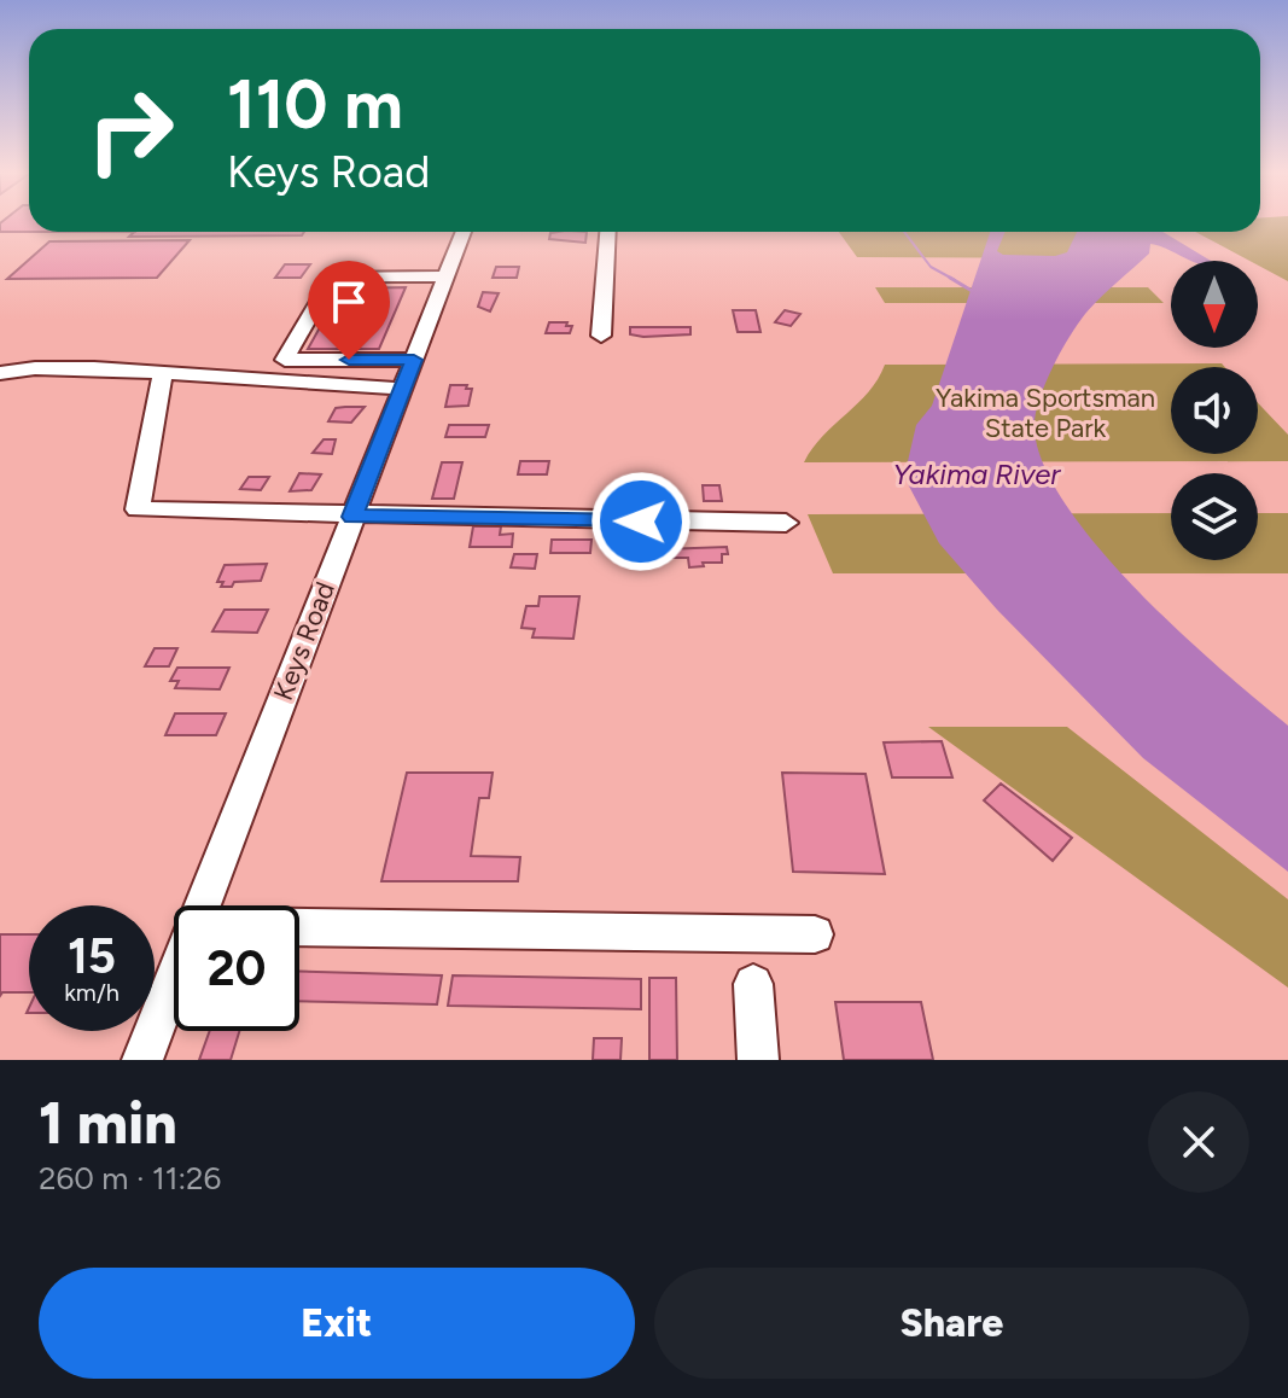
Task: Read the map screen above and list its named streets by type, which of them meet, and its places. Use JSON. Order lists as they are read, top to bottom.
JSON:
{
  "streets": {
    "street": ["Keys Road"]
  },
  "water": ["Yakima River"],
  "parks": ["Yakima Sportsman State Park"],
  "north": "bottom",
  "page": {
    "turn": ["110 m", "Keys Road"],
    "speed": "15 km/h",
    "limit": "20",
    "heading": ["1 min", "260 m · 11:26"],
    "buttons": ["Exit", "Share"]
  }
}
